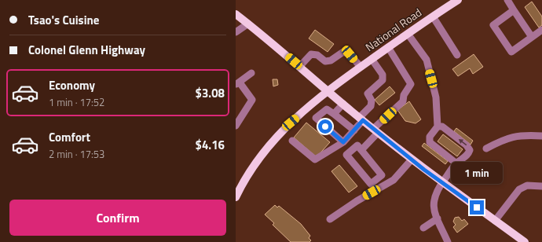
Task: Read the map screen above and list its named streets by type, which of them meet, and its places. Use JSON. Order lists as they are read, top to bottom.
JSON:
{
  "streets": {
    "main road": ["National Road"]
  },
  "page": {
    "banner": ["Tsao's Cuisine", "Colonel Glenn Highway"],
    "list": [
      {
        "name": "Economy",
        "note": "1 min · 17:52",
        "value": "$3.08"
      },
      {
        "name": "Comfort",
        "note": "2 min · 17:53",
        "value": "$4.16"
      }
    ],
    "bubble": "1 min",
    "buttons": "Confirm"
  }
}
